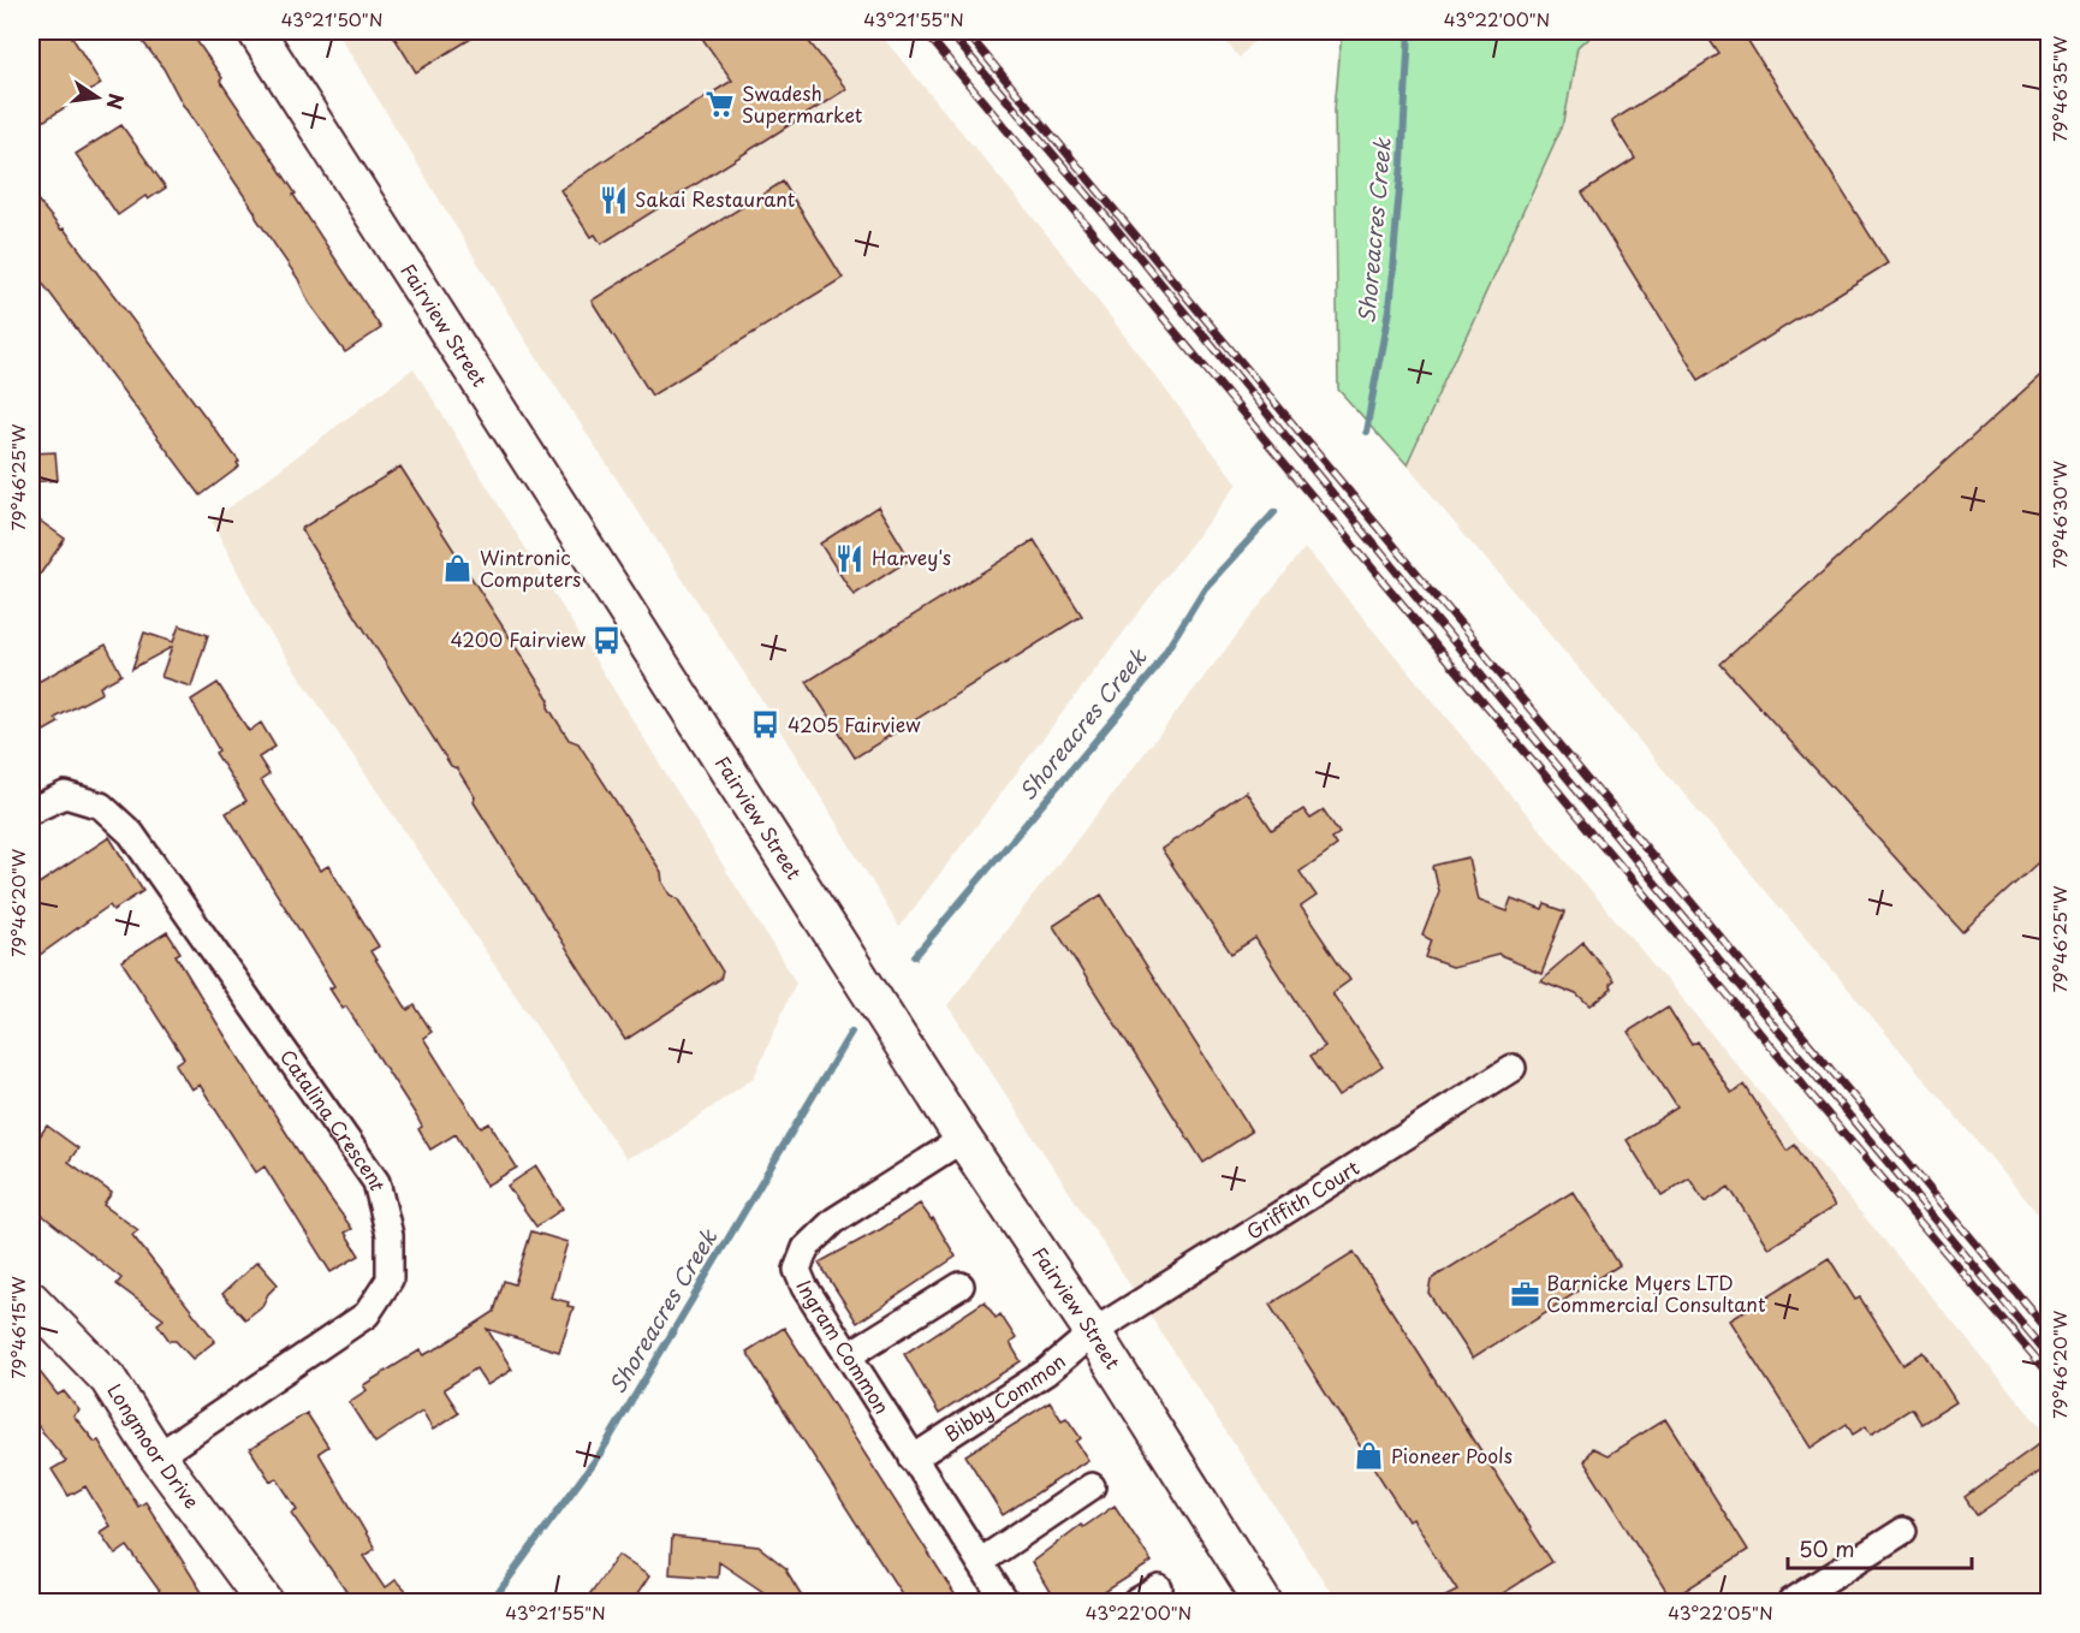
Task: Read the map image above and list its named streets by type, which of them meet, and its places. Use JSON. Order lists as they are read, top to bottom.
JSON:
{
  "streets": {
    "main road": ["Fairview Street", "Longmoor Drive"],
    "street": [
      "Catalina Crescent",
      "Griffith Court",
      "Ingram Common",
      "Bibby Common"
    ]
  },
  "crossings": [
    ["Fairview Street", "Griffith Court"],
    ["Fairview Street", "Ingram Common"],
    ["Fairview Street", "Bibby Common"],
    ["Catalina Crescent", "Longmoor Drive"],
    ["Griffith Court", "Bibby Common"],
    ["Ingram Common", "Bibby Common"]
  ],
  "water": ["Shoreacres Creek"],
  "places": {
    "supermarket": ["Swadesh Supermarket"],
    "restaurant": ["Sakai Restaurant", "Harvey's"],
    "shop": ["Wintronic Computers", "Pioneer Pools"],
    "bus stop": ["4200 Fairview", "4205 Fairview"],
    "office": ["Barnicke Myers LTD Commercial Consultant"]
  },
  "scale_bar": "50 m",
  "north": "right",
  "coordinates": [
    "43°21'50\"N",
    "43°21'55\"N",
    "43°22'00\"N",
    "79°46'35\"W",
    "79°46'25\"W",
    "79°46'30\"W",
    "79°46'20\"W",
    "79°46'15\"W",
    "43°22'05\"N"
  ]
}
